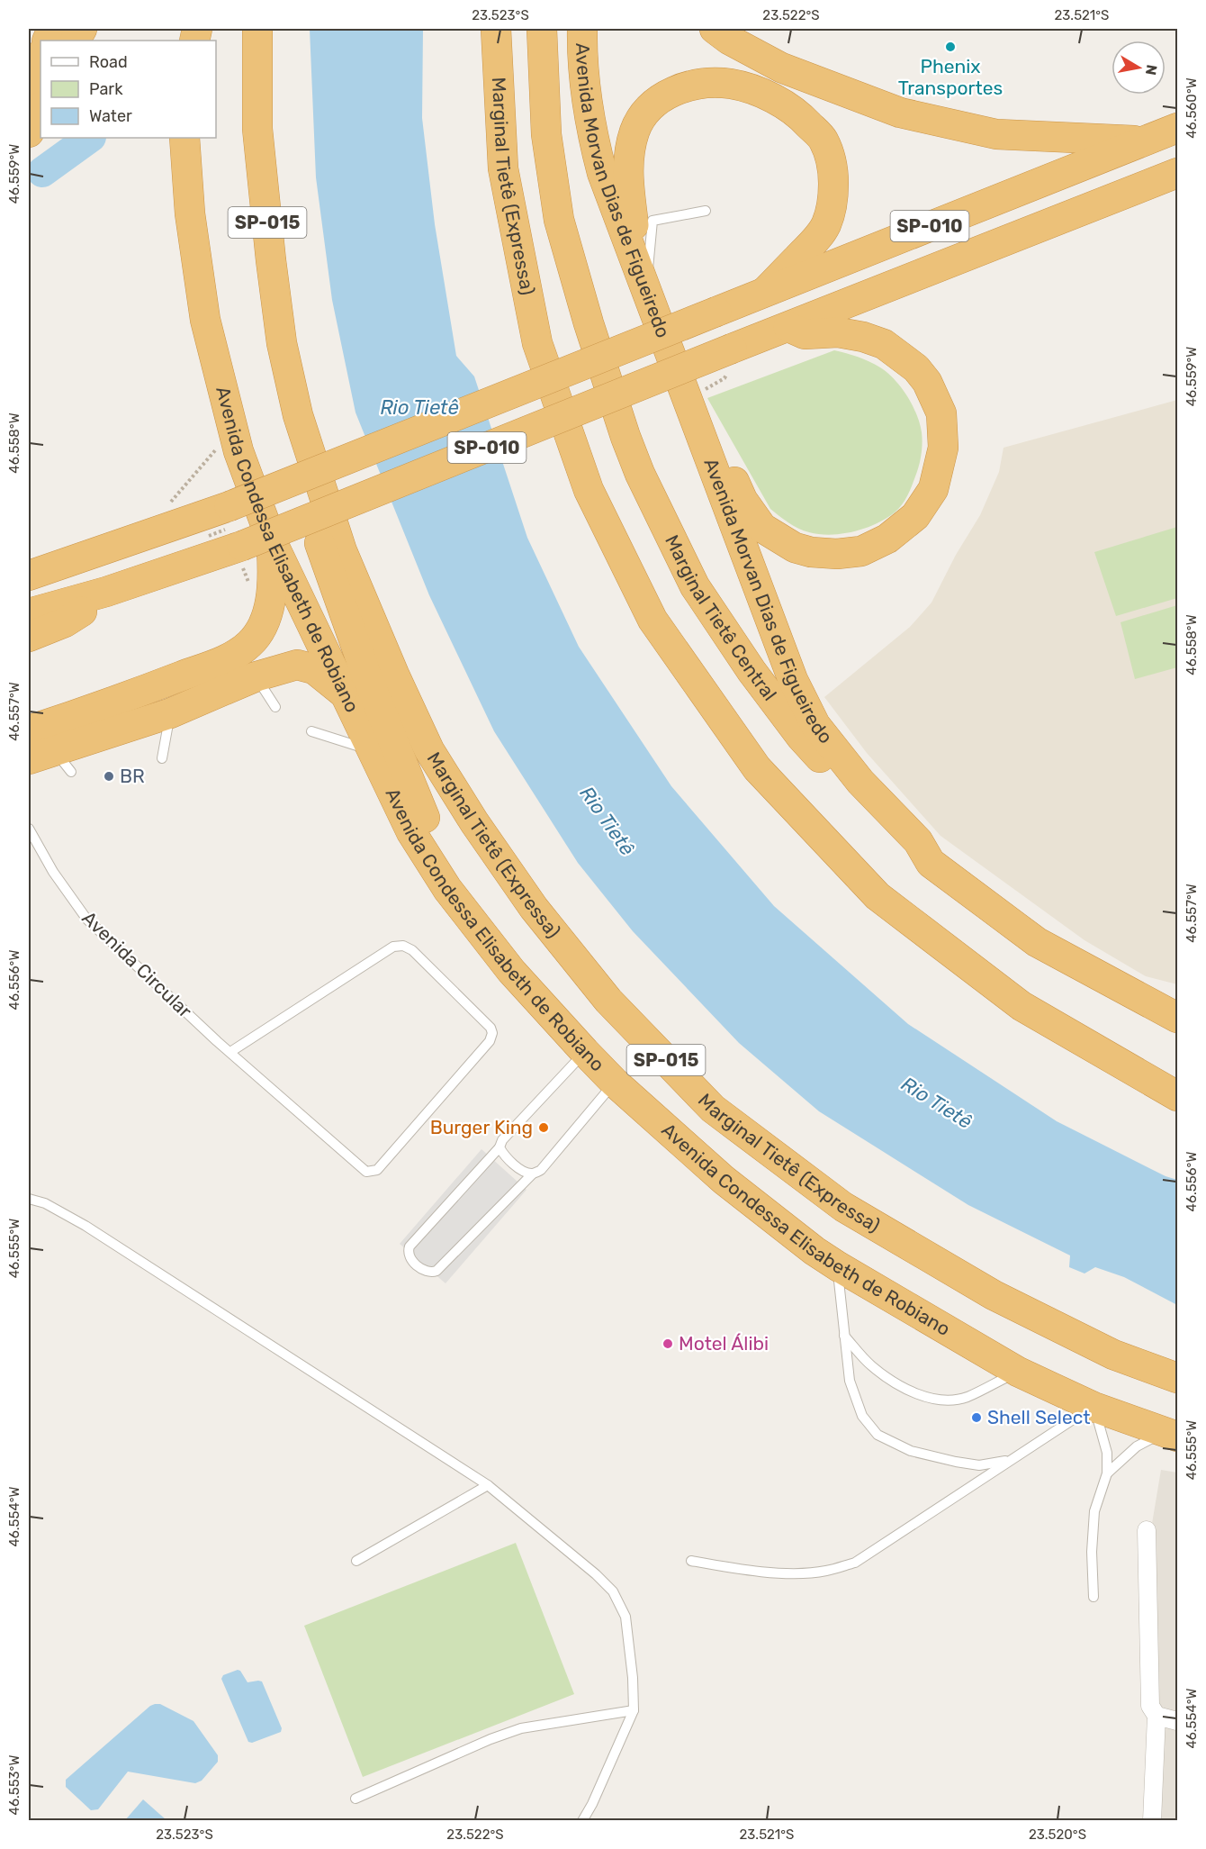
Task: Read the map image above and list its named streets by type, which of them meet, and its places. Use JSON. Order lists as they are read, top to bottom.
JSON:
{
  "streets": {
    "highway": [
      "Marginal Tietê (Expressa)",
      "Avenida Morvan Dias de Figueiredo",
      "SP-015",
      "SP-010",
      "Avenida Condessa Elisabeth de Robiano",
      "Marginal Tietê Central"
    ],
    "lane": ["Avenida Circular"]
  },
  "crossings": [
    ["Marginal Tietê (Expressa)", "SP-015"],
    ["Avenida Morvan Dias de Figueiredo", "Marginal Tietê Central"]
  ],
  "water": ["Rio Tietê"],
  "places": [
    "Phenix Transportes",
    "BR",
    "Burger King",
    "Motel Álibi",
    "Shell Select"
  ],
  "legend": ["Road", "Park", "Water"],
  "north": "right",
  "coordinates": [
    "23.523°S",
    "23.522°S",
    "23.521°S",
    "46.560°W",
    "46.559°W",
    "46.558°W",
    "46.557°W",
    "46.556°W",
    "46.555°W",
    "46.554°W",
    "46.553°W",
    "23.520°S"
  ]
}
